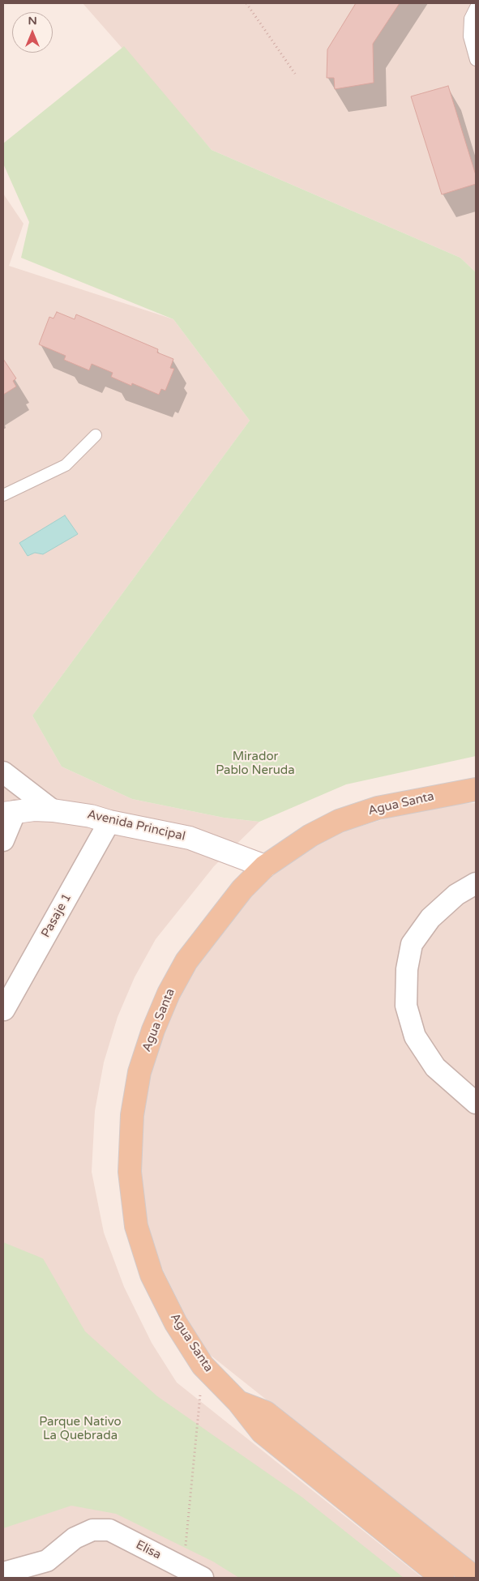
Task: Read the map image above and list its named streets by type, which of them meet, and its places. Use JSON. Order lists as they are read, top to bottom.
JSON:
{
  "streets": {
    "main road": ["Agua Santa"],
    "street": ["Avenida Principal", "Pasaje 1", "Elisa"]
  },
  "crossings": [
    ["Agua Santa", "Avenida Principal"],
    ["Avenida Principal", "Pasaje 1"]
  ],
  "parks": ["Mirador Pablo Neruda", "Parque Nativo La Quebrada"],
  "north": "top"
}
